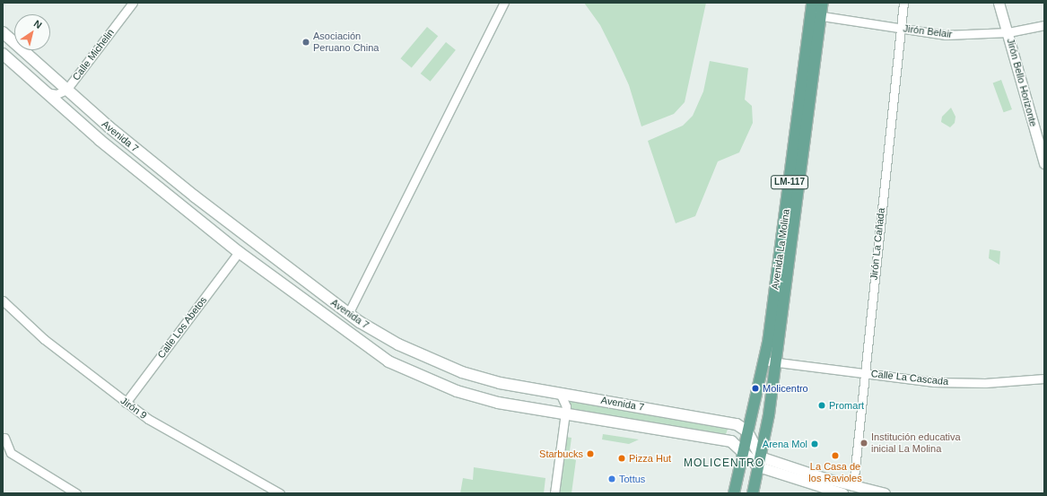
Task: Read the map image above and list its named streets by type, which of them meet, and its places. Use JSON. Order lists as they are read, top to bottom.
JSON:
{
  "streets": {
    "main road": ["Avenida 7", "LM-117", "Avenida La Molina"],
    "street": [
      "Jirón Belair",
      "Calle Michelin",
      "Jirón Bello Horizonte",
      "Jirón La Cañada",
      "Calle Los Abetos",
      "Calle La Cascada",
      "Jirón 9"
    ]
  },
  "crossings": [
    ["Jirón Belair", "Jirón Bello Horizonte"],
    ["Jirón Belair", "Jirón La Cañada"],
    ["Jirón Belair", "Avenida La Molina"],
    ["Calle Michelin", "Avenida 7"],
    ["Avenida 7", "Avenida La Molina"],
    ["Avenida 7", "Calle Los Abetos"],
    ["Jirón La Cañada", "Calle La Cascada"],
    ["Avenida La Molina", "Calle La Cascada"],
    ["Calle Los Abetos", "Jirón 9"]
  ],
  "districts": ["MOLICENTRO"],
  "places": [
    "Asociación Peruano China",
    "Molicentro",
    "Promart",
    "Institución educativa inicial La Molina",
    "Arena Mol",
    "Starbucks",
    "La Casa de los Ravioles",
    "Pizza Hut",
    "Tottus"
  ],
  "north": "top right"
}
